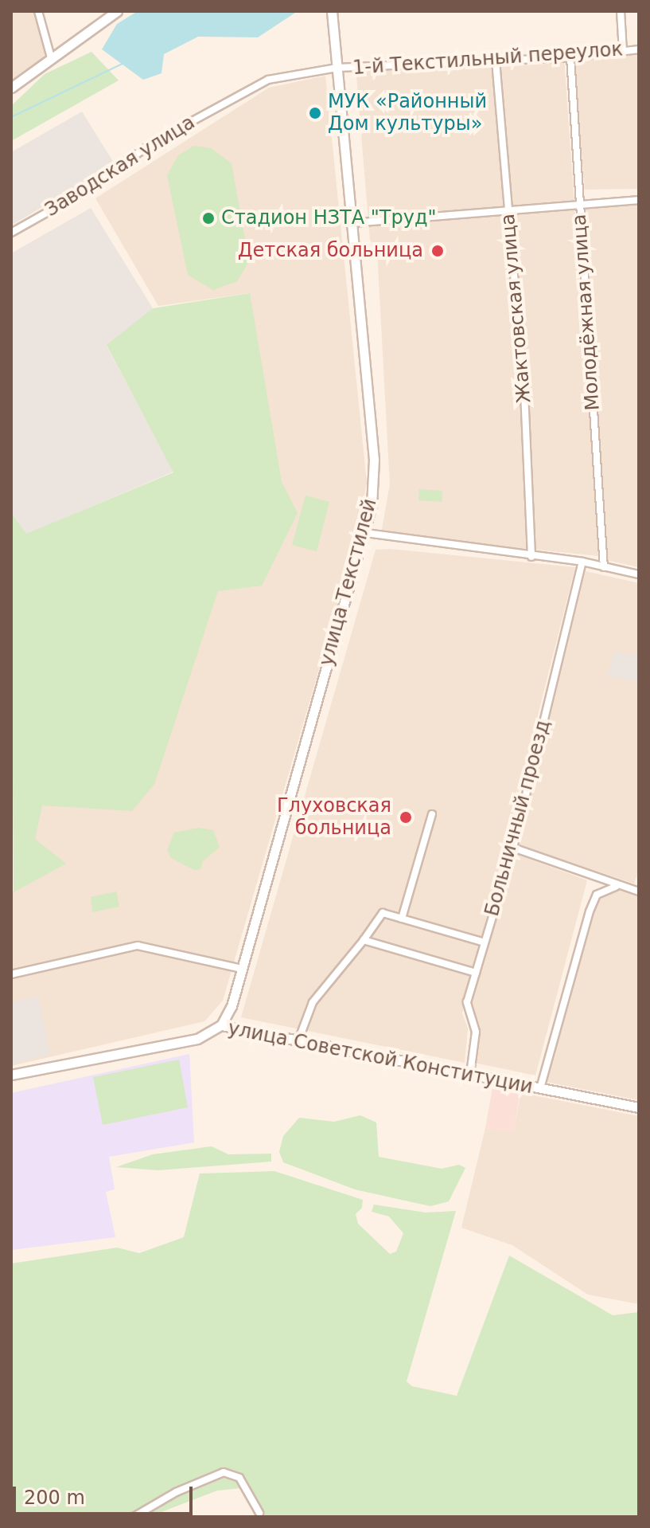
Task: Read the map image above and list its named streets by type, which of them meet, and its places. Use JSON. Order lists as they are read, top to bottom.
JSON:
{
  "streets": {
    "street": [
      "1-й Текстильный переулок",
      "Заводская улица",
      "Жактовская улица",
      "Молодёжная улица",
      "улица Текстилей",
      "Больничный проезд",
      "улица Советской Конституции"
    ]
  },
  "crossings": [
    ["1-й Текстильный переулок", "Заводская улица"],
    ["1-й Текстильный переулок", "Жактовская улица"],
    ["1-й Текстильный переулок", "Молодёжная улица"],
    ["1-й Текстильный переулок", "улица Текстилей"],
    ["Заводская улица", "улица Текстилей"],
    ["улица Текстилей", "улица Советской Конституции"],
    ["Больничный проезд", "улица Советской Конституции"]
  ],
  "places": [
    "МУК «Районный Дом культуры»",
    "Стадион НЗТА \"Труд\"",
    "Детская больница",
    "Глуховская больница"
  ],
  "scale_bar": "200 m"
}
